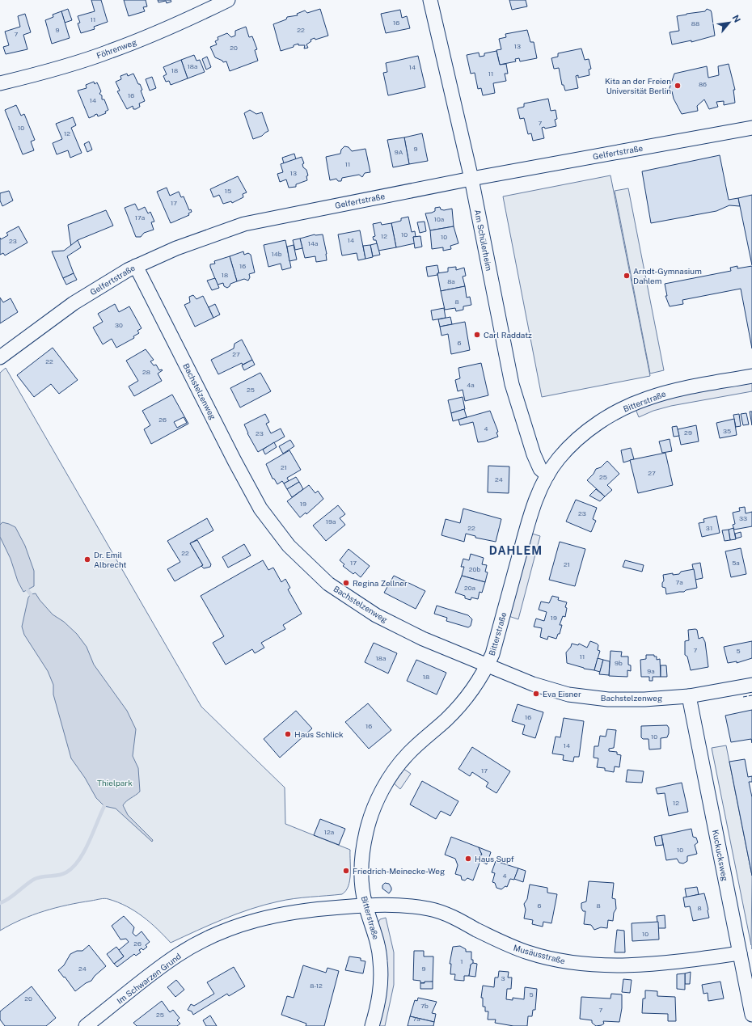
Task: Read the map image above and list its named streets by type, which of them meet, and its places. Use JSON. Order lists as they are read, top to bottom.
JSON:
{
  "streets": {
    "street": [
      "Föhrenweg",
      "Gelfertstraße",
      "Am Schülerheim",
      "Bachstelzenweg",
      "Bitterstraße",
      "Kuckucksweg",
      "Musäusstraße",
      "Im Schwarzen Grund"
    ]
  },
  "crossings": [
    ["Gelfertstraße", "Am Schülerheim"],
    ["Gelfertstraße", "Bachstelzenweg"],
    ["Am Schülerheim", "Bitterstraße"],
    ["Bachstelzenweg", "Bitterstraße"],
    ["Bachstelzenweg", "Kuckucksweg"],
    ["Bitterstraße", "Musäusstraße"],
    ["Bitterstraße", "Im Schwarzen Grund"],
    ["Kuckucksweg", "Musäusstraße"],
    ["Musäusstraße", "Im Schwarzen Grund"]
  ],
  "districts": ["DAHLEM"],
  "parks": ["Thielpark"],
  "places": [
    "Kita an der Freien Universität Berlin",
    "Arndt-Gymnasium Dahlem",
    "Carl Raddatz",
    "Dr. Emil Albrecht",
    "Regina Zellner",
    "Eva Eisner",
    "Haus Schlick",
    "Haus Supf",
    "Friedrich-Meinecke-Weg"
  ],
  "house_numbers": [
    "11",
    "16",
    "88",
    "9",
    "22",
    "7",
    "13",
    "20",
    "18a",
    "14",
    "18",
    "11",
    "86",
    "16",
    "14",
    "7",
    "10",
    "12",
    "9",
    "9A",
    "11",
    "13",
    "15",
    "17",
    "17a",
    "10a",
    "10",
    "12",
    "10",
    "14",
    "23",
    "14a",
    "14b",
    "16",
    "18",
    "8a",
    "8",
    "30",
    "6",
    "27",
    "22",
    "28",
    "4a",
    "25",
    "26",
    "4",
    "35",
    "29",
    "23",
    "21",
    "27",
    "25",
    "24",
    "19",
    "23",
    "33",
    "19a",
    "22",
    "31",
    "22",
    "17",
    "5a",
    "21",
    "20b",
    "7a",
    "20a",
    "19",
    "7",
    "5",
    "11",
    "18a",
    "9b",
    "9a",
    "18",
    "16",
    "16",
    "10",
    "14",
    "17",
    "12",
    "12a",
    "10",
    "4",
    "6",
    "8",
    "8",
    "10",
    "26",
    "1",
    "24",
    "9",
    "3",
    "8-12",
    "5",
    "20",
    "7b",
    "7",
    "25",
    "7a"
  ],
  "north": "top right"
}
